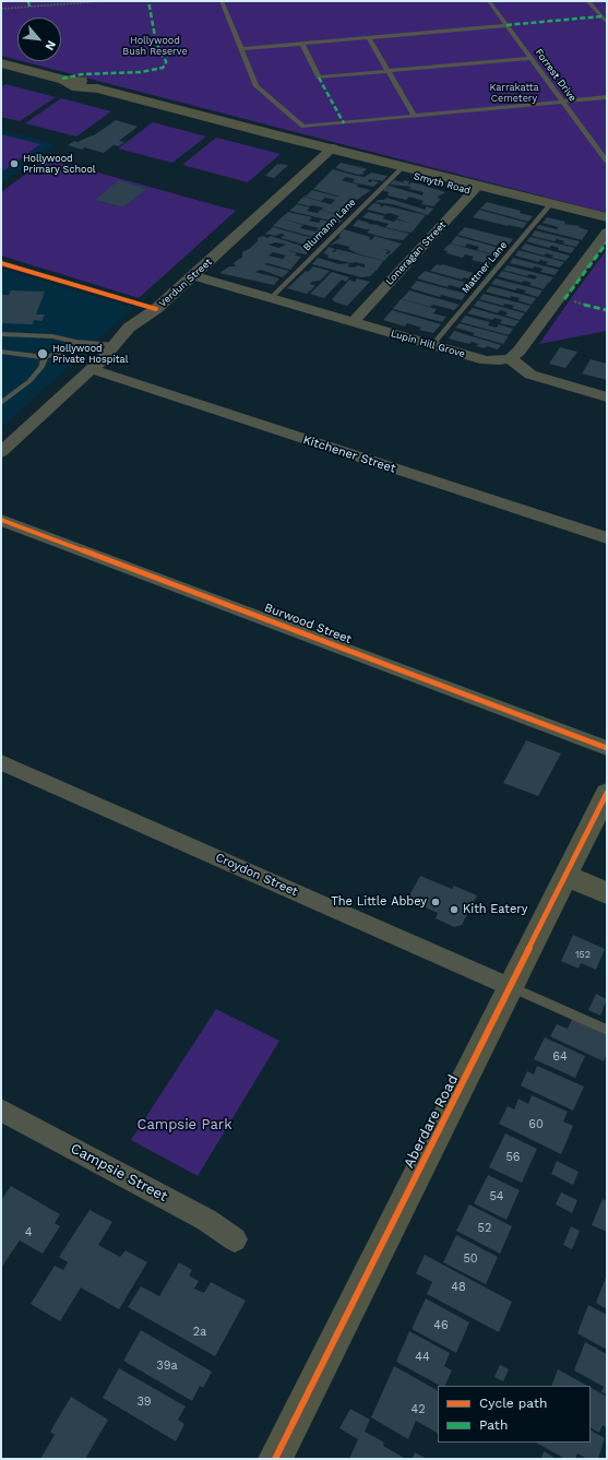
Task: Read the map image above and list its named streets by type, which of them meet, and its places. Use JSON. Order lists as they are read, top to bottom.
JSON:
{
  "streets": {
    "main road": ["Smyth Road", "Aberdare Road"],
    "street": [
      "Loneragan Street",
      "Verdun Street",
      "Lupin Hill Grove",
      "Kitchener Street",
      "Burwood Street",
      "Croydon Street",
      "Campsie Street"
    ],
    "lane": ["Forrest Drive", "Blumann Lane", "Mattner Lane"]
  },
  "crossings": [
    ["Smyth Road", "Blumann Lane"],
    ["Smyth Road", "Loneragan Street"],
    ["Smyth Road", "Mattner Lane"],
    ["Smyth Road", "Verdun Street"],
    ["Blumann Lane", "Lupin Hill Grove"],
    ["Loneragan Street", "Lupin Hill Grove"],
    ["Mattner Lane", "Lupin Hill Grove"],
    ["Verdun Street", "Lupin Hill Grove"],
    ["Verdun Street", "Kitchener Street"],
    ["Croydon Street", "Aberdare Road"]
  ],
  "parks": ["Hollywood Bush Reserve", "Karrakatta Cemetery", "Campsie Park"],
  "places": [
    "Hollywood Primary School",
    "Hollywood Private Hospital",
    "The Little Abbey",
    "Kith Eatery"
  ],
  "house_numbers": [
    "152",
    "64",
    "60",
    "56",
    "54",
    "52",
    "4",
    "50",
    "48",
    "46",
    "2a",
    "44",
    "39a",
    "39",
    "42"
  ],
  "legend": ["Cycle path", "Path"],
  "north": "bottom right"
}
